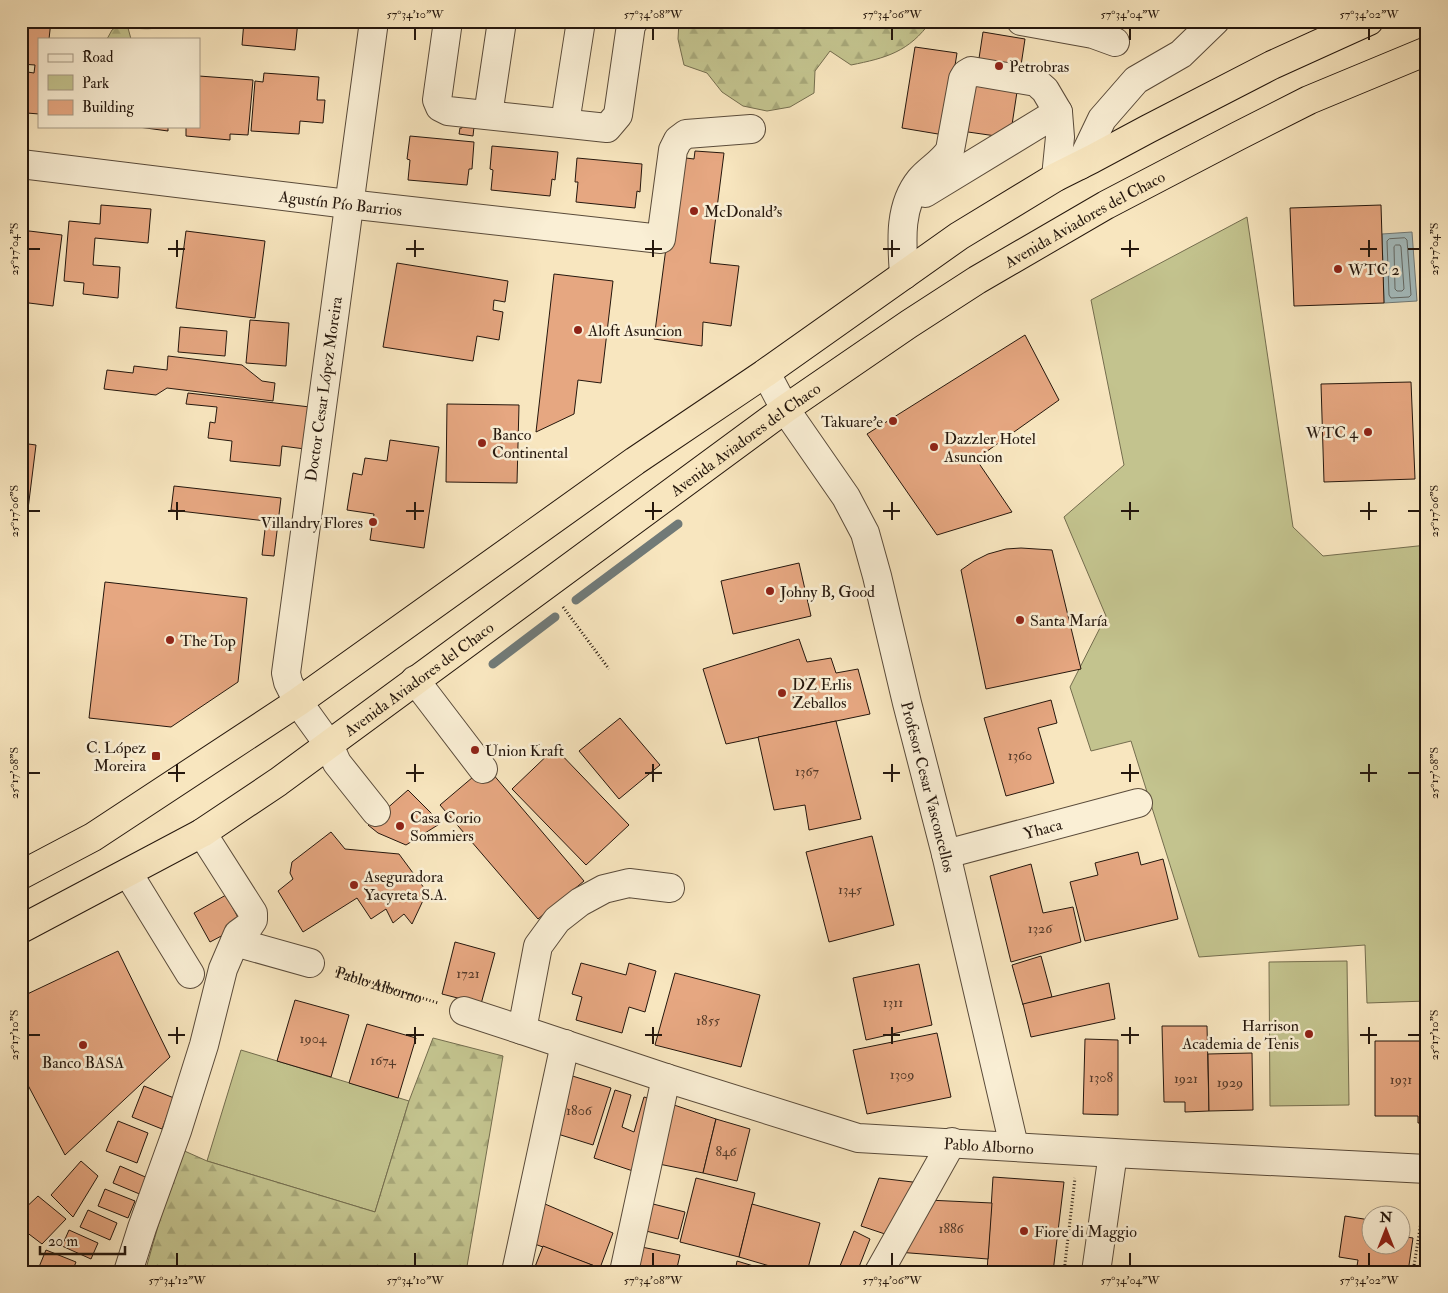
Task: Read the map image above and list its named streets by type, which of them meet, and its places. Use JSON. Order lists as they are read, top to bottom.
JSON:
{
  "streets": {
    "highway": ["Avenida Aviadores del Chaco"],
    "street": [
      "Agustín Pío Barrios",
      "Doctor Cesar López Moreira",
      "Profesor Cesar Vasconcellos",
      "Yhaca",
      "Pablo Alborno"
    ]
  },
  "crossings": [
    ["Agustín Pío Barrios", "Doctor Cesar López Moreira"],
    ["Avenida Aviadores del Chaco", "Doctor Cesar López Moreira"],
    ["Avenida Aviadores del Chaco", "Profesor Cesar Vasconcellos"],
    ["Profesor Cesar Vasconcellos", "Yhaca"],
    ["Profesor Cesar Vasconcellos", "Pablo Alborno"]
  ],
  "places": {
    "other": [
      "Petrobras",
      "McDonald's",
      "WTC 2",
      "Aloft Asuncion",
      "Takuare’e",
      "WTC 4",
      "Banco Continental",
      "Dazzler Hotel Asuncion",
      "Villandry Flores",
      "Johny B, Good",
      "Santa María",
      "The Top",
      "DZ Erlis Zeballos",
      "Union Kraft",
      "Casa Corio Sommiers",
      "Aseguradora Yacyreta S.A.",
      "Harrison Academia de Tenis",
      "Banco BASA",
      "Fiore di Maggio"
    ],
    "transit": ["C. López Moreira"]
  },
  "house_numbers": [
    "1360",
    "1367",
    "1345",
    "1326",
    "1721",
    "1311",
    "1855",
    "1904",
    "1674",
    "1309",
    "1308",
    "1921",
    "1931",
    "1929",
    "1806",
    "846",
    "1886"
  ],
  "legend": ["Road", "Park", "Building"],
  "scale_bar": "20 m",
  "north": "top",
  "coordinates": [
    "57°34'10\"W",
    "57°34'08\"W",
    "57°34'06\"W",
    "57°34'04\"W",
    "57°34'02\"W",
    "25°17'04\"S",
    "25°17'06\"S",
    "25°17'08\"S",
    "25°17'10\"S",
    "57°34'12\"W"
  ]
}
